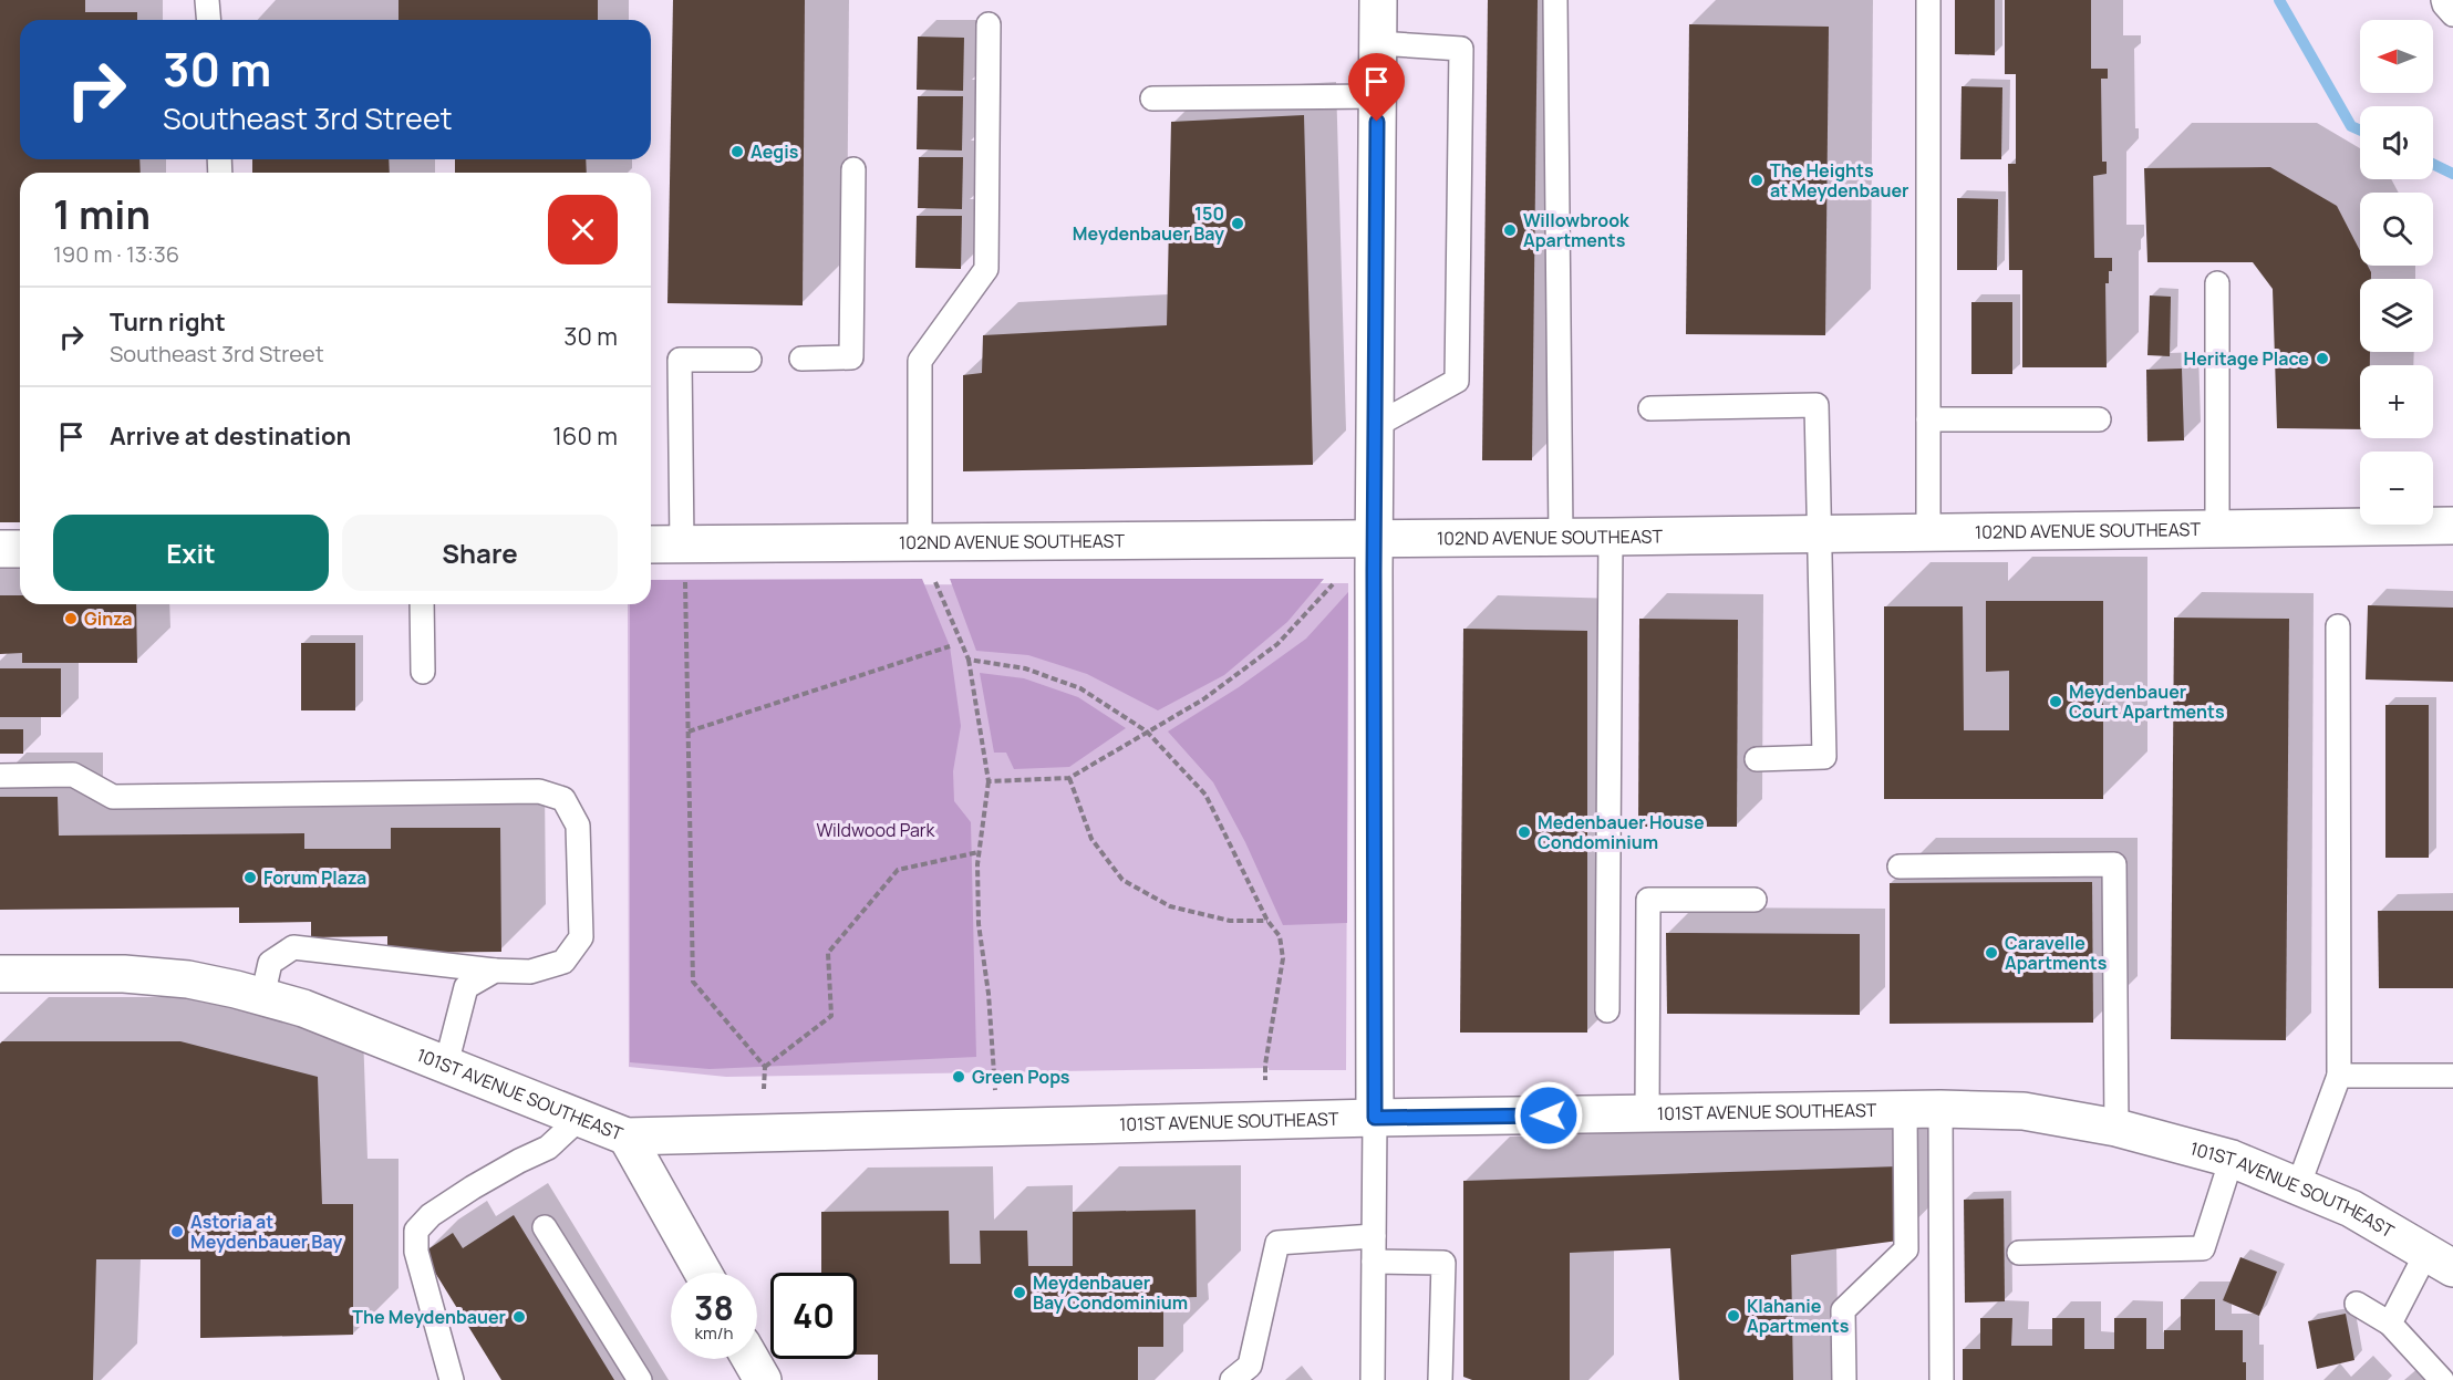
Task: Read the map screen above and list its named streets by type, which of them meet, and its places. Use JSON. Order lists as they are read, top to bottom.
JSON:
{
  "streets": {
    "street": ["102ND AVENUE SOUTHEAST", "101ST AVENUE SOUTHEAST"]
  },
  "parks": ["Wildwood Park"],
  "places": [
    "Aegis",
    "The Heights at Meydenbauer",
    "150 Meydenbauer Bay",
    "Willowbrook Apartments",
    "Heritage Place",
    "Ginza",
    "Meydenbauer Court Apartments",
    "Medenbauer House Condominium",
    "Forum Plaza",
    "Caravelle Apartments",
    "Green Pops",
    "Astoria at Meydenbauer Bay",
    "Meydenbauer Bay Condominium",
    "Klahanie Apartments",
    "The Meydenbauer"
  ],
  "north": "left",
  "page": {
    "map_buttons": ["+", "−"],
    "turn": ["30 m", "Southeast 3rd Street"],
    "heading": ["1 min", "190 m · 13:36"],
    "list": [
      {
        "name": "Turn right",
        "note": "Southeast 3rd Street",
        "value": "30 m"
      },
      {
        "name": "Arrive at destination",
        "value": "160 m"
      }
    ],
    "buttons": ["Exit", "Share"],
    "speed": "38 km/h",
    "limit": "40"
  }
}
